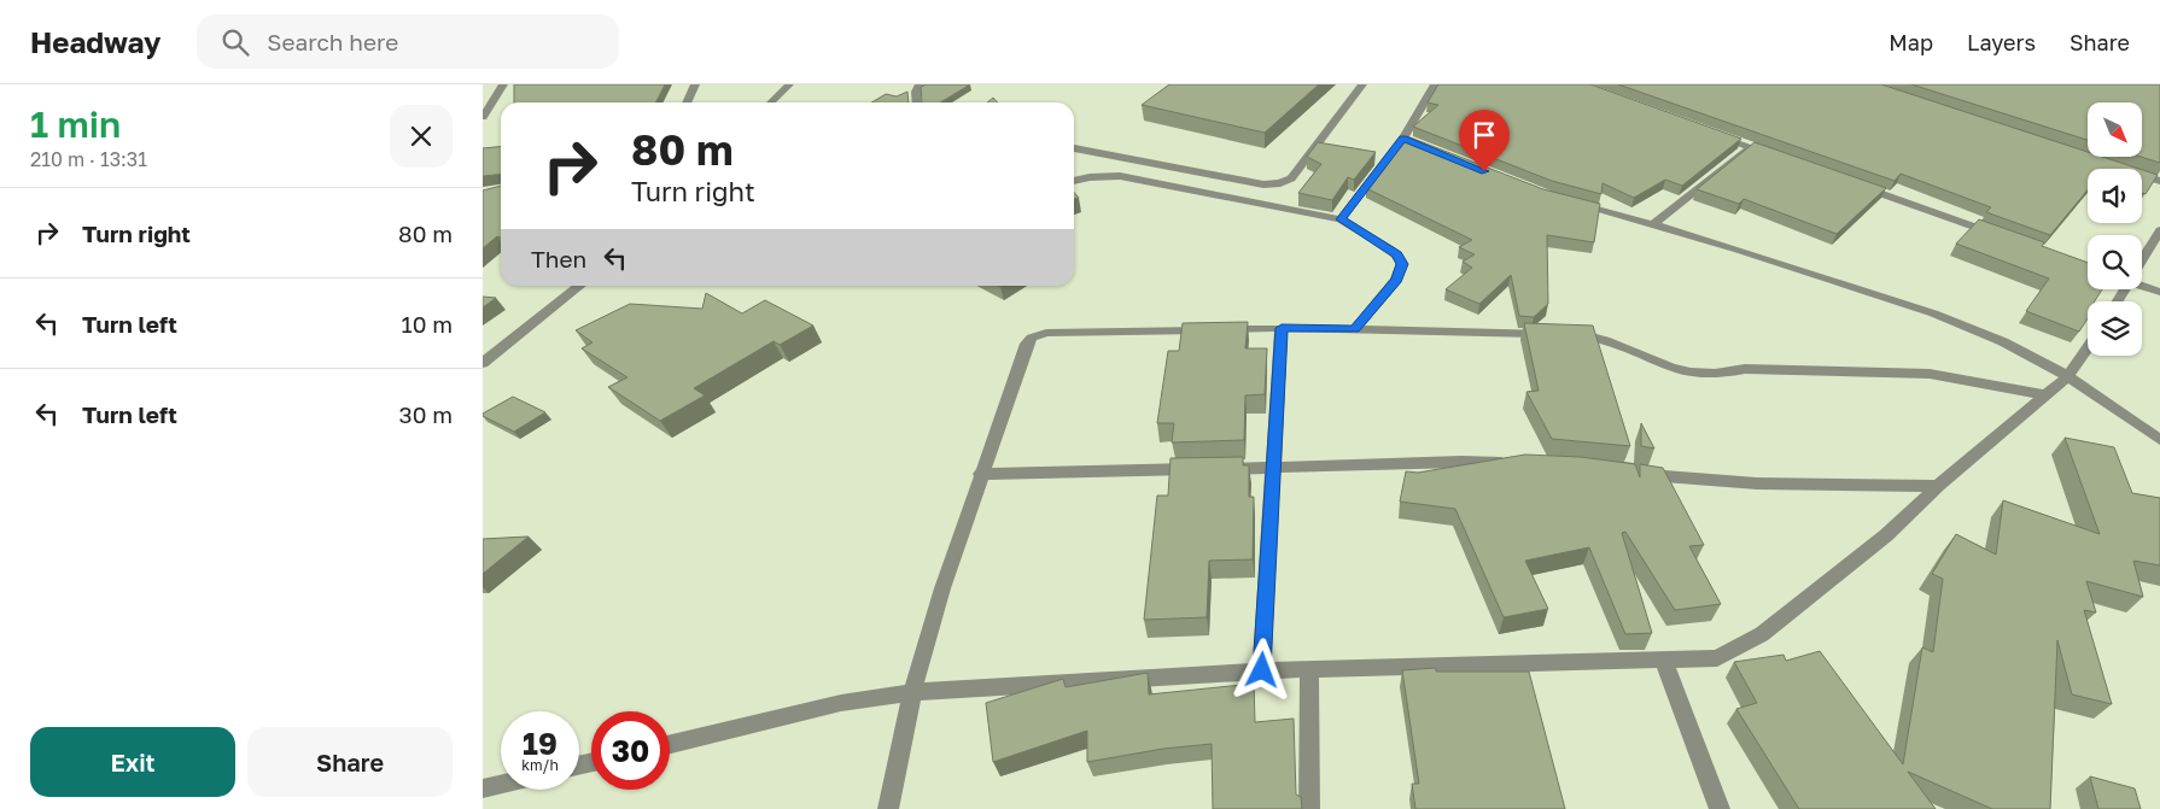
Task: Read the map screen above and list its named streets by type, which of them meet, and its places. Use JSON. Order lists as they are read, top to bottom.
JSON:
{
  "north": "bottom right",
  "page": {
    "header": "Headway",
    "search": "Search here",
    "nav": ["Map", "Layers", "Share"],
    "heading": ["1 min", "210 m · 13:31"],
    "turn": ["80 m", "Turn right"],
    "list": [
      {
        "name": "Turn right",
        "value": "80 m"
      },
      {
        "name": "Turn left",
        "value": "10 m"
      },
      {
        "name": "Turn left",
        "value": "30 m"
      }
    ],
    "then": "Then",
    "speed": "19 km/h",
    "limit": "30",
    "buttons": ["Exit", "Share"]
  }
}
